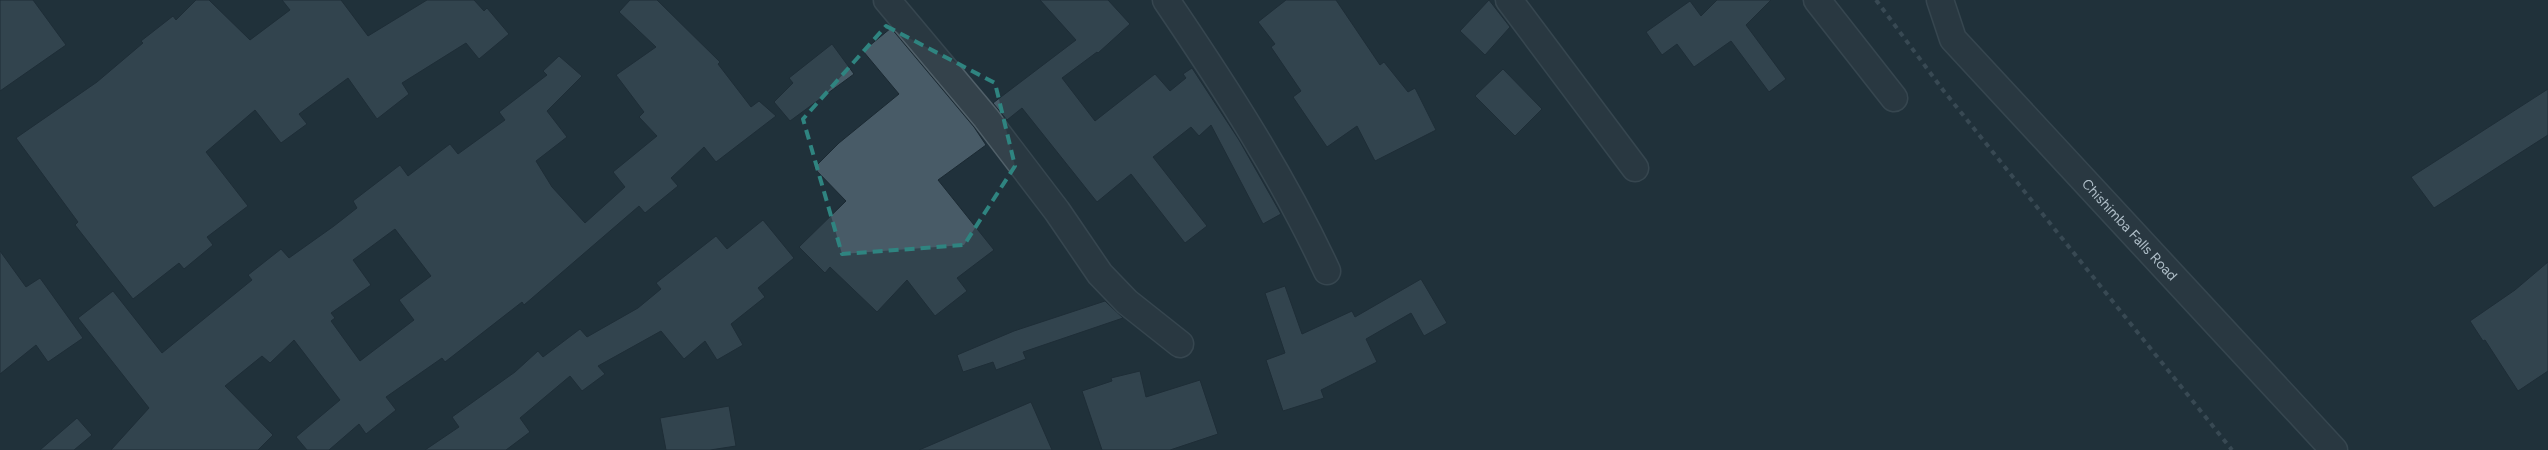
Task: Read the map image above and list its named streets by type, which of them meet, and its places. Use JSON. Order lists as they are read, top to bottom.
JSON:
{
  "streets": {
    "street": ["Chishimba Falls Road"]
  }
}
